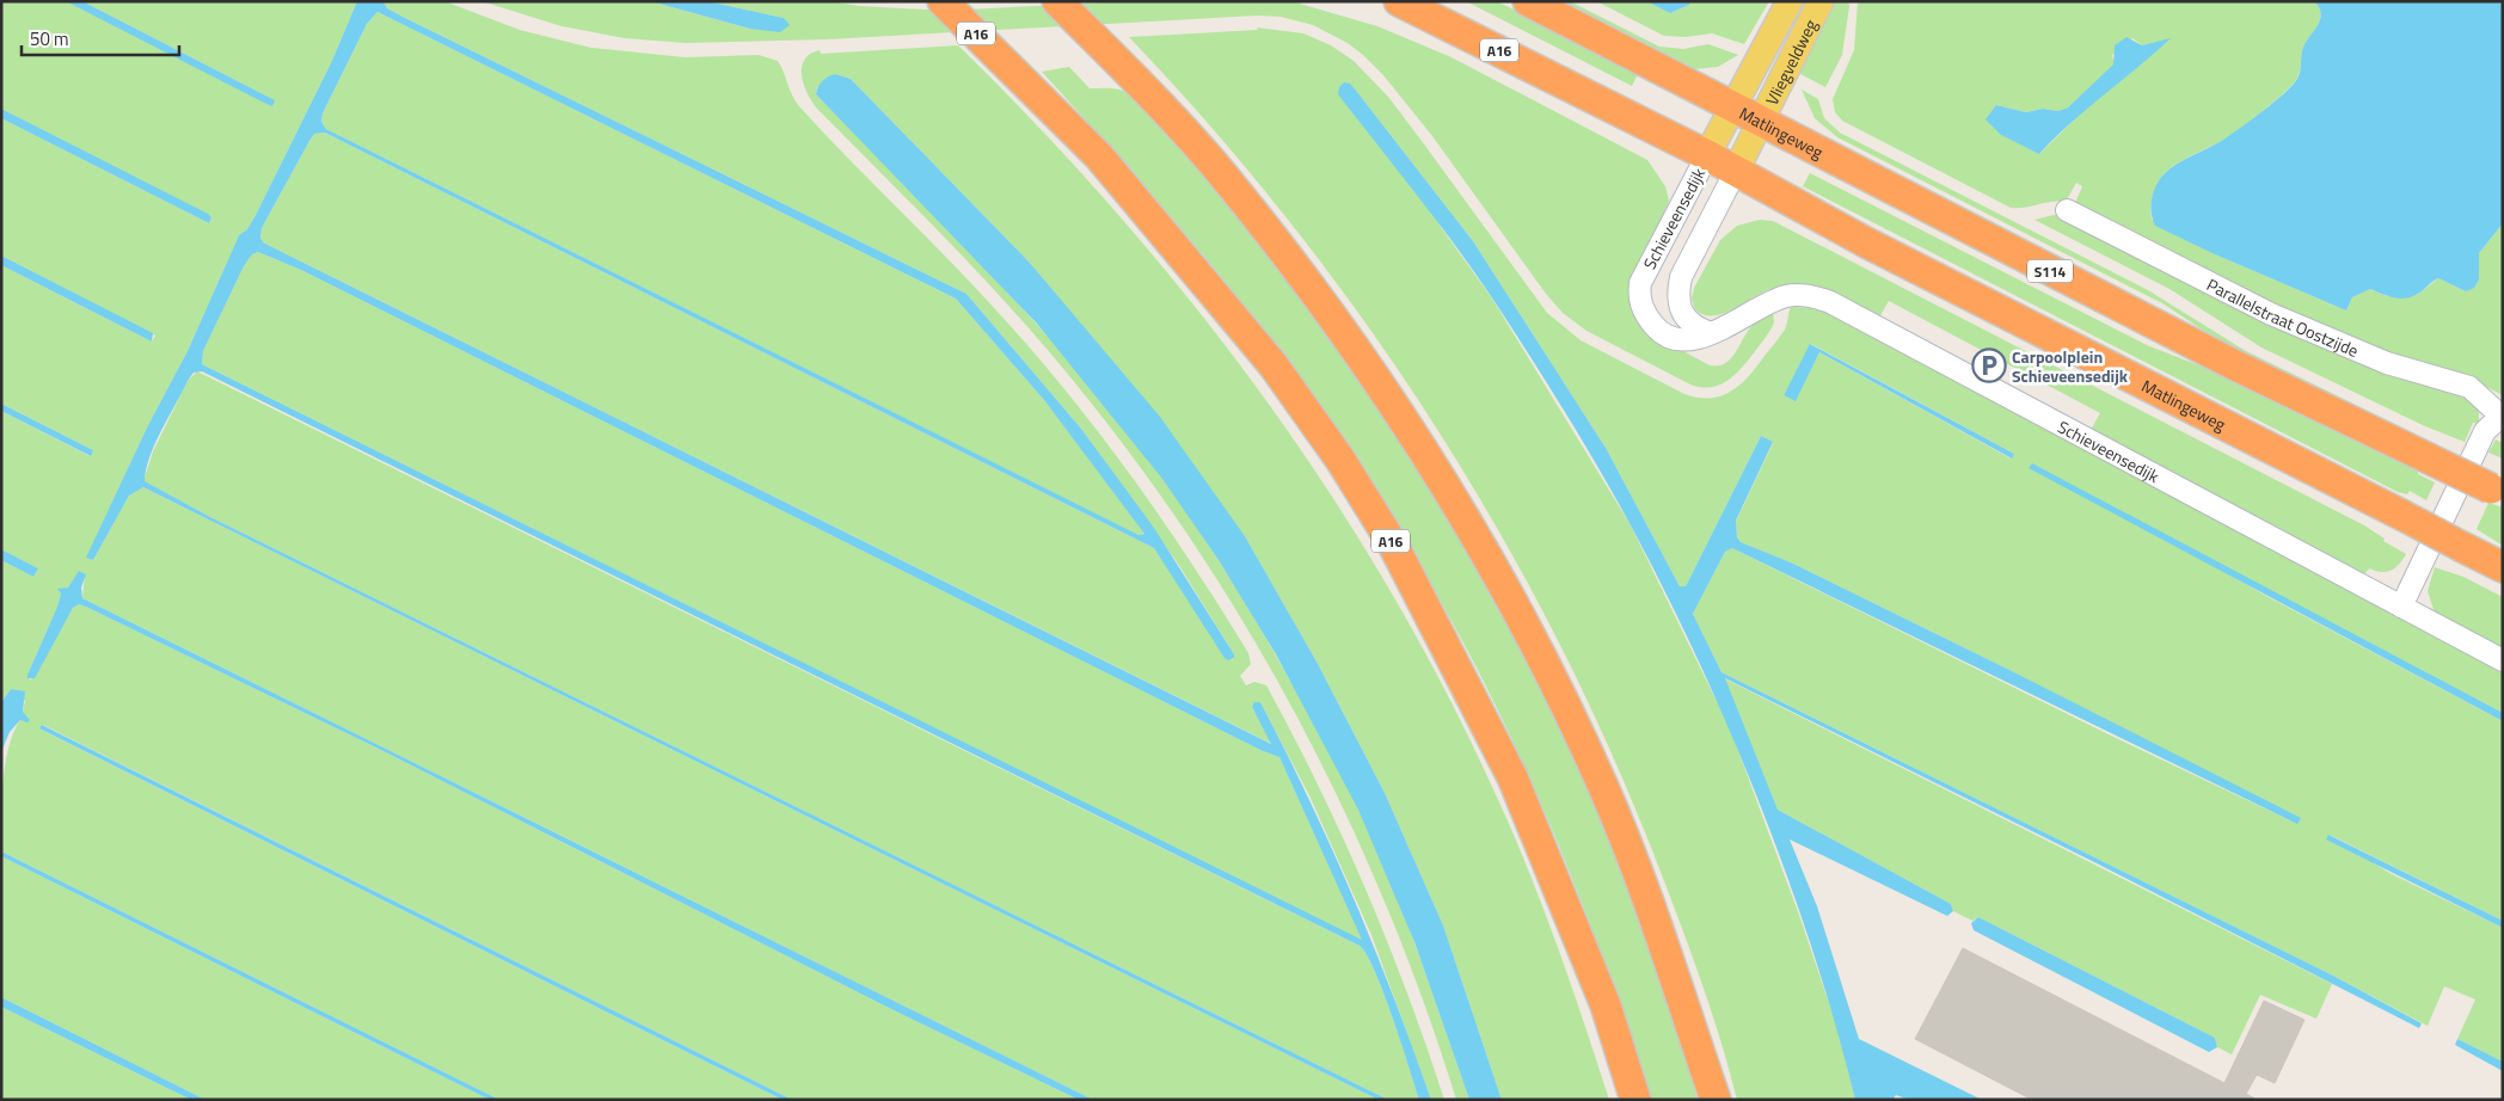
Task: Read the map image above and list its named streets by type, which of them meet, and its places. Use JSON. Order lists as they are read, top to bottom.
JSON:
{
  "streets": {
    "highway": ["A16", "Matlingeweg", "S114"],
    "main road": ["Vliegveldweg"],
    "street": ["Schieveensedijk", "Parallelstraat Oostzijde"]
  },
  "crossings": [
    ["A16", "Vliegveldweg"],
    ["A16", "Matlingeweg"],
    ["A16", "Schieveensedijk"],
    ["Vliegveldweg", "Matlingeweg"],
    ["Vliegveldweg", "Schieveensedijk"],
    ["Matlingeweg", "Schieveensedijk"],
    ["Schieveensedijk", "Parallelstraat Oostzijde"]
  ],
  "places": {
    "parking": ["Carpoolplein Schieveensedijk"]
  },
  "scale_bar": "50 m"
}
